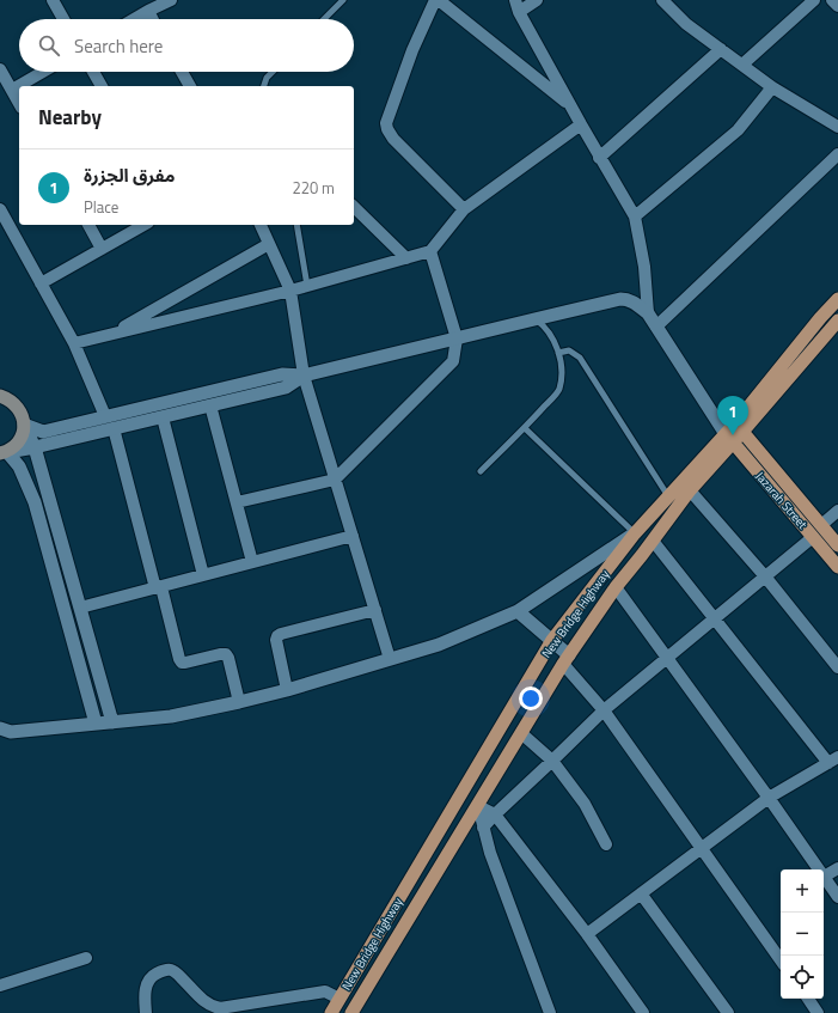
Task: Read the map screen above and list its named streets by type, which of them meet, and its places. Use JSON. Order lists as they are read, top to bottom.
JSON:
{
  "streets": {
    "main road": ["Jazarah Street", "New Bridge Highway"]
  },
  "crossings": [
    ["Jazarah Street", "New Bridge Highway"]
  ],
  "page": {
    "search": "Search here",
    "heading": "Nearby",
    "list": [
      {
        "mark": "1",
        "name": "مفرق الجزرة",
        "note": "Place",
        "value": "220 m"
      }
    ],
    "pins": "1",
    "map_buttons": ["+", "−"]
  }
}
